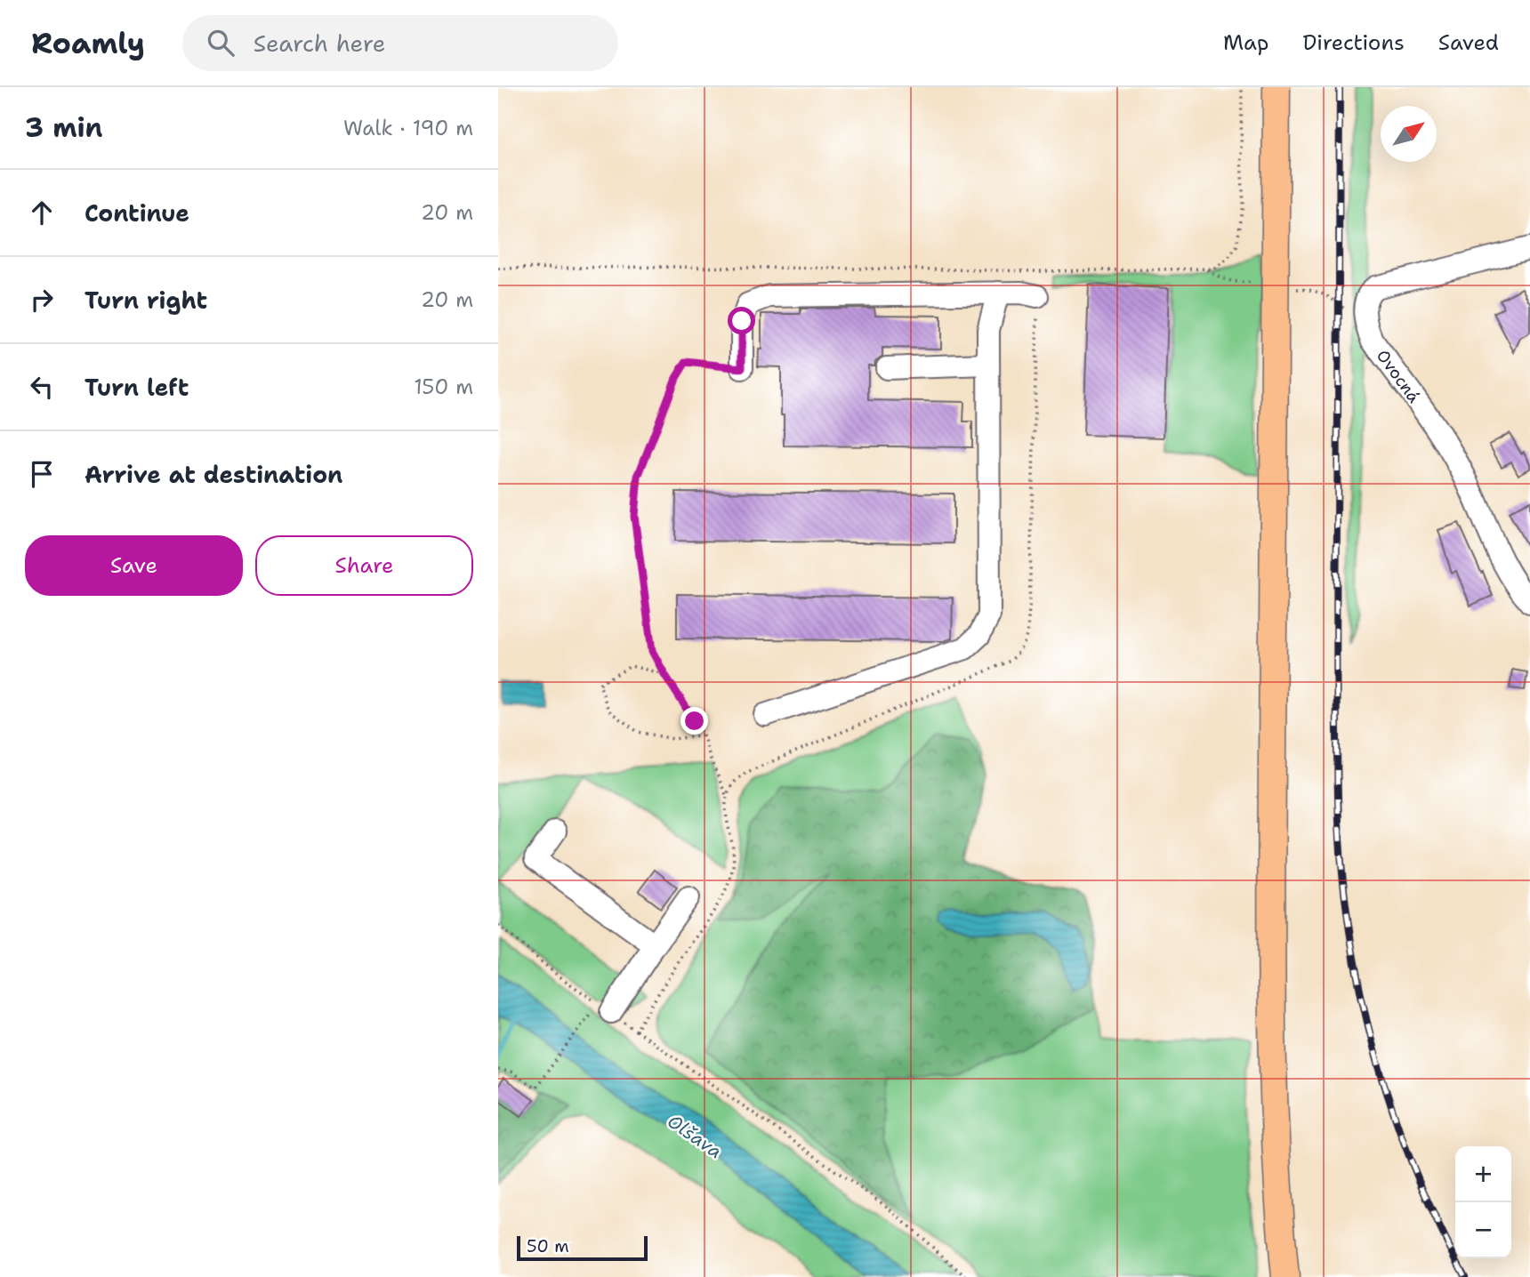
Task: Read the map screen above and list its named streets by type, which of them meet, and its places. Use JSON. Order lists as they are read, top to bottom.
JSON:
{
  "streets": {
    "street": ["Ovocná"]
  },
  "water": ["Olšava"],
  "scale_bar": "50 m",
  "north": "top right",
  "page": {
    "header": "Roamly",
    "search": "Search here",
    "nav": ["Map", "Directions", "Saved"],
    "heading": ["3 min", "Walk · 190 m"],
    "list": [
      ["Continue", "20 m"],
      ["Turn right", "20 m"],
      ["Turn left", "150 m"],
      "Arrive at destination"
    ],
    "buttons": ["Save", "Share"],
    "map_buttons": ["+", "−"],
    "scale": "50 m"
  }
}
